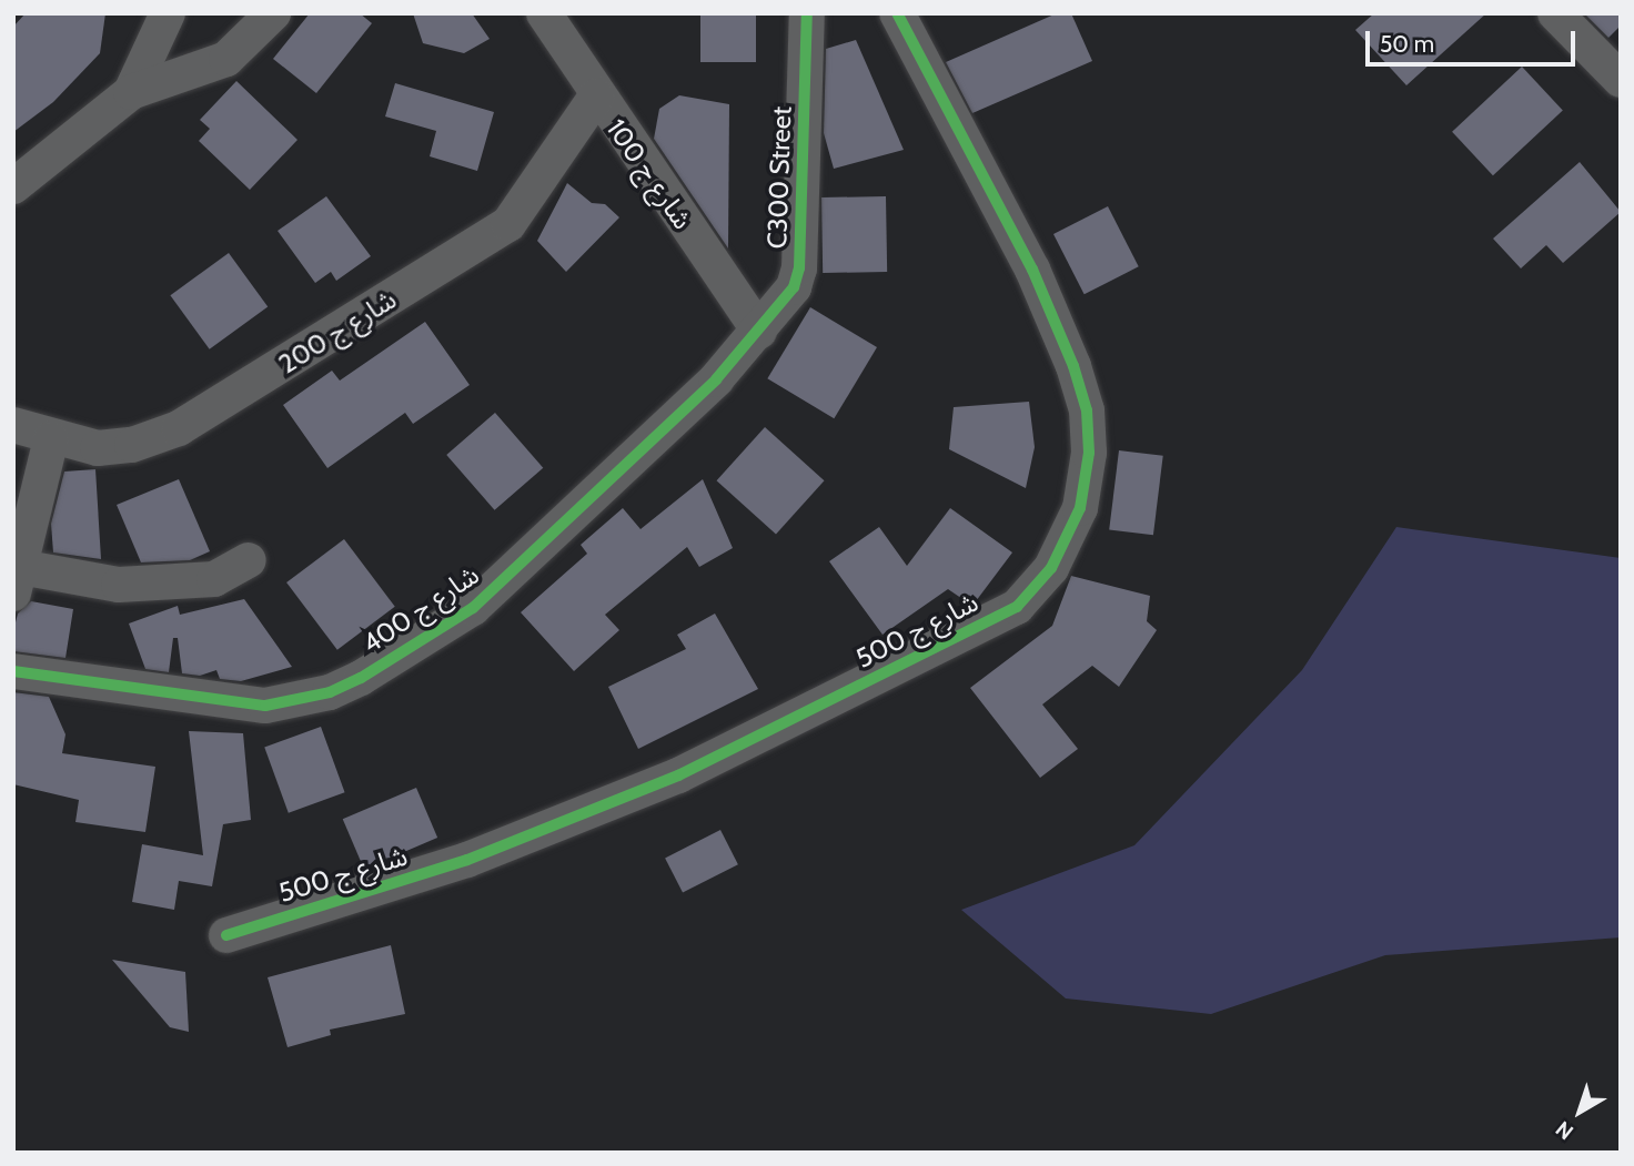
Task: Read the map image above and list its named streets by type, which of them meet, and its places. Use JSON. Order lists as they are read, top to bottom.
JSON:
{
  "streets": {
    "street": [
      "شارع ج 100",
      "C300 Street",
      "شارع ج 200",
      "شارع ج 400",
      "شارع ج 500"
    ]
  },
  "crossings": [
    ["شارع ج 100", "C300 Street"],
    ["شارع ج 100", "شارع ج 200"],
    ["شارع ج 100", "شارع ج 400"],
    ["C300 Street", "شارع ج 400"]
  ],
  "scale_bar": "50 m",
  "north": "bottom left"
}
